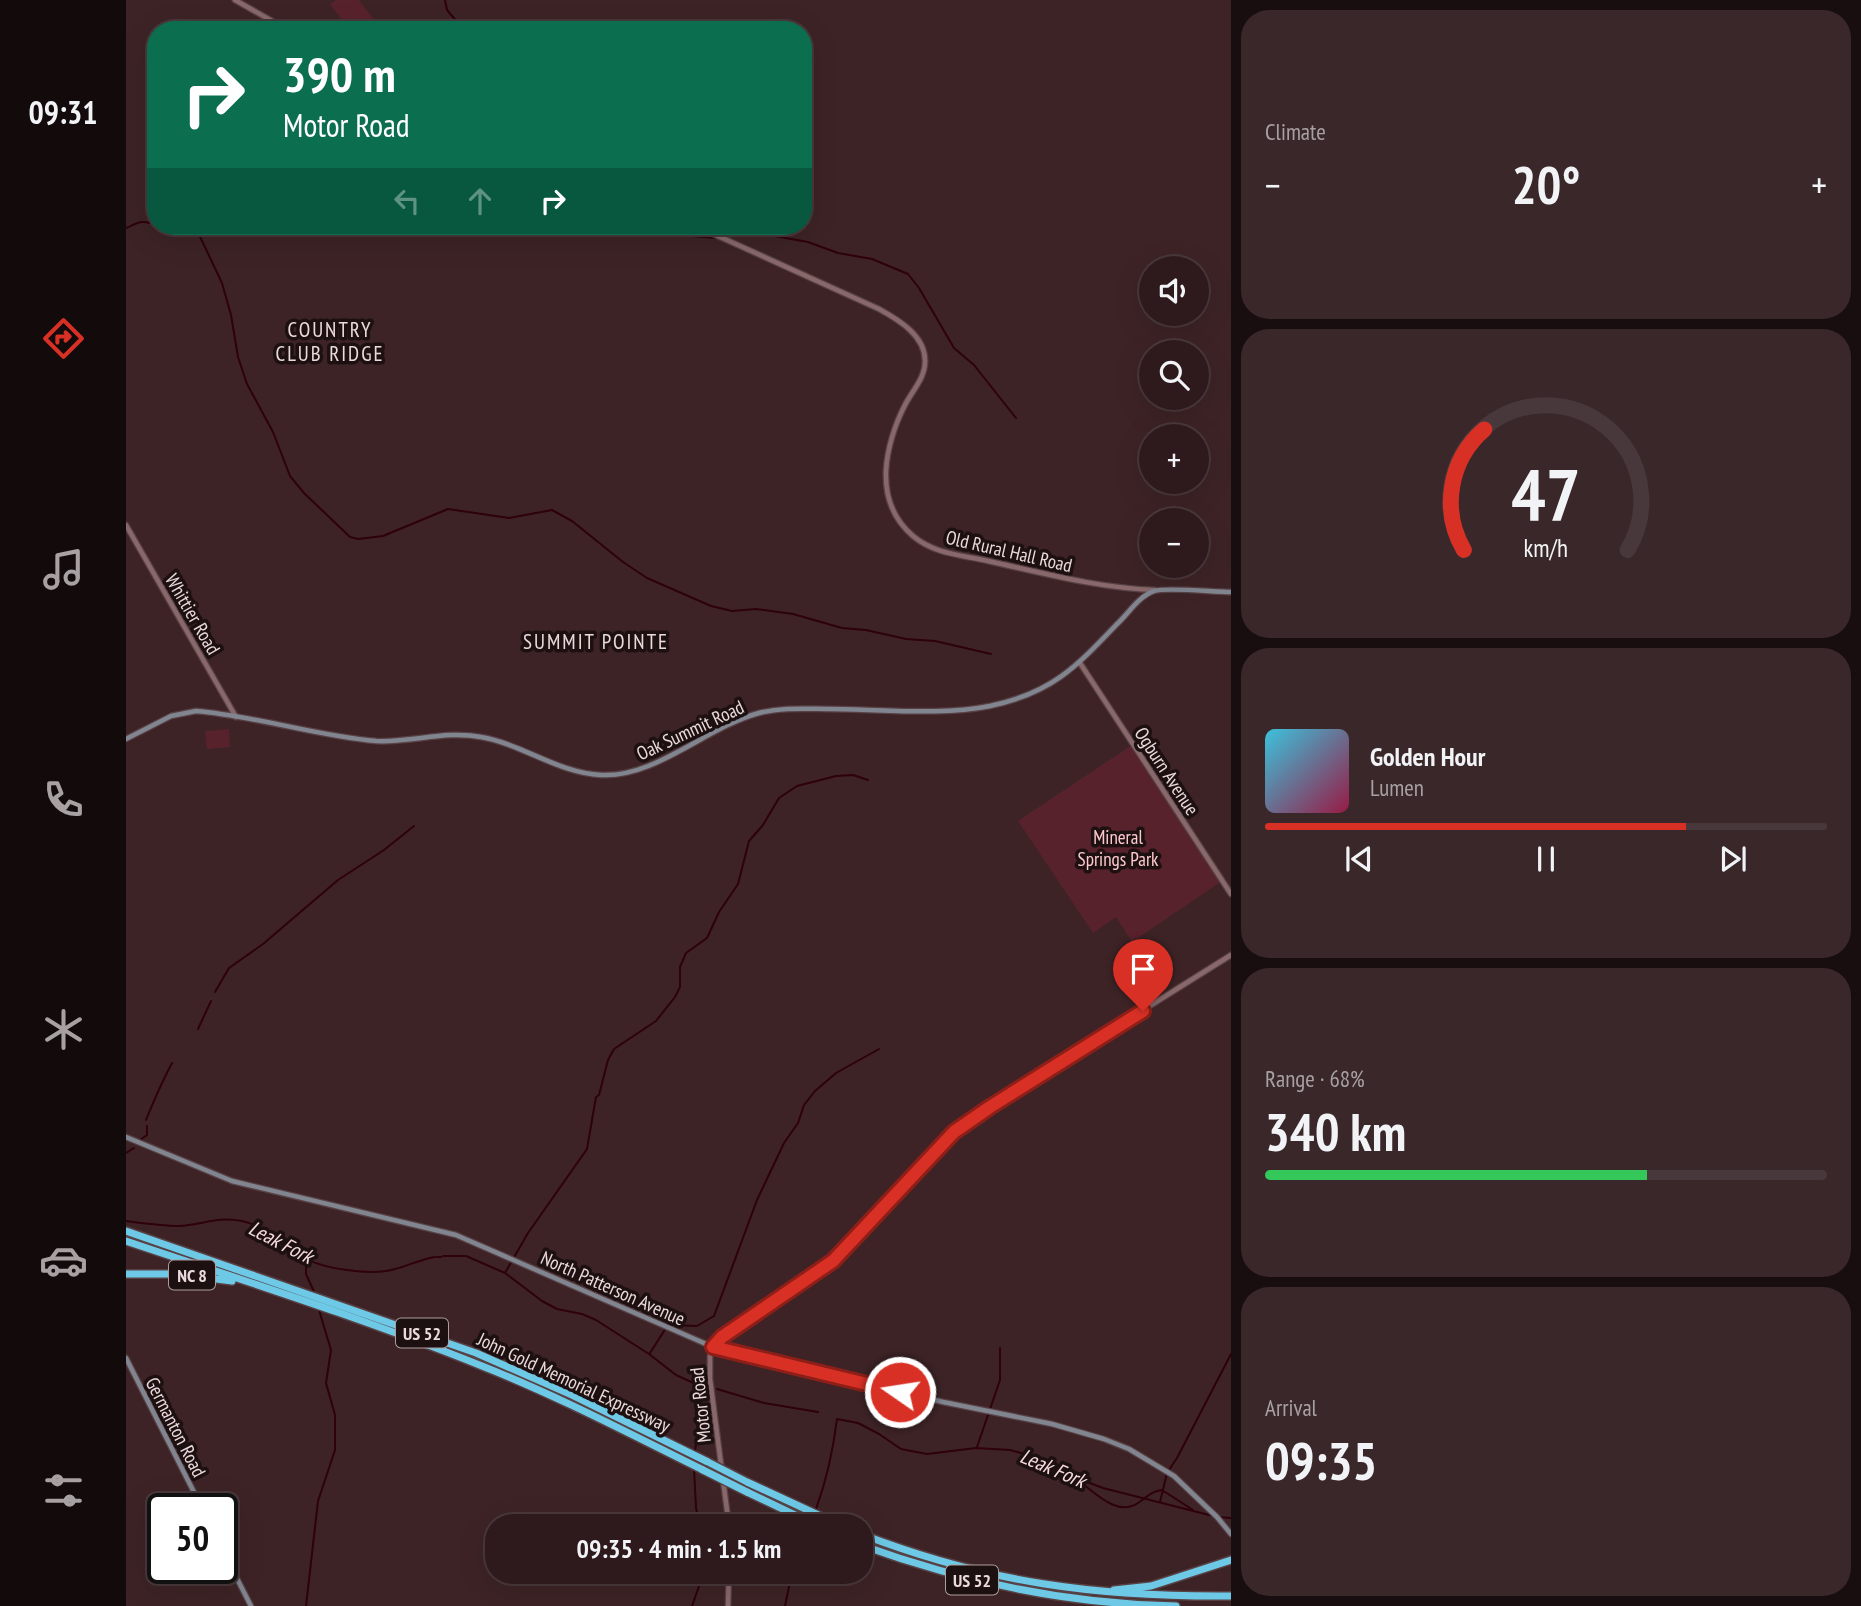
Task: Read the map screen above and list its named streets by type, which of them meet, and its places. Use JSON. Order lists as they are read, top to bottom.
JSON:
{
  "streets": {
    "highway": ["NC 8", "US 52", "John Gold Memorial Expressway"],
    "main road": [
      "Old Rural Hall Road",
      "Oak Summit Road",
      "North Patterson Avenue",
      "Germanton Road"
    ],
    "street": ["Whittier Road", "Ogburn Avenue", "Motor Road"]
  },
  "crossings": [
    ["Old Rural Hall Road", "Oak Summit Road"],
    ["Whittier Road", "Oak Summit Road"],
    ["Oak Summit Road", "Ogburn Avenue"],
    ["NC 8", "John Gold Memorial Expressway"],
    ["North Patterson Avenue", "Motor Road"]
  ],
  "districts": ["COUNTRY CLUB RIDGE", "SUMMIT POINTE"],
  "water": ["Leak Fork"],
  "parks": ["Mineral Springs Park"],
  "page": {
    "tabs": "09:31",
    "tile": [
      "Climate",
      ["Range · 68%", "340 km"],
      ["Arrival", "09:35"]
    ],
    "turn": ["390 m", "Motor Road"],
    "heat": ["−", "20°", "+"],
    "map_buttons": ["+", "−"],
    "song": ["Golden Hour", "Lumen"],
    "limit": "50",
    "trip": "09:35 · 4 min · 1.5 km",
    "gauge": ["47", "km/h"]
  }
}
